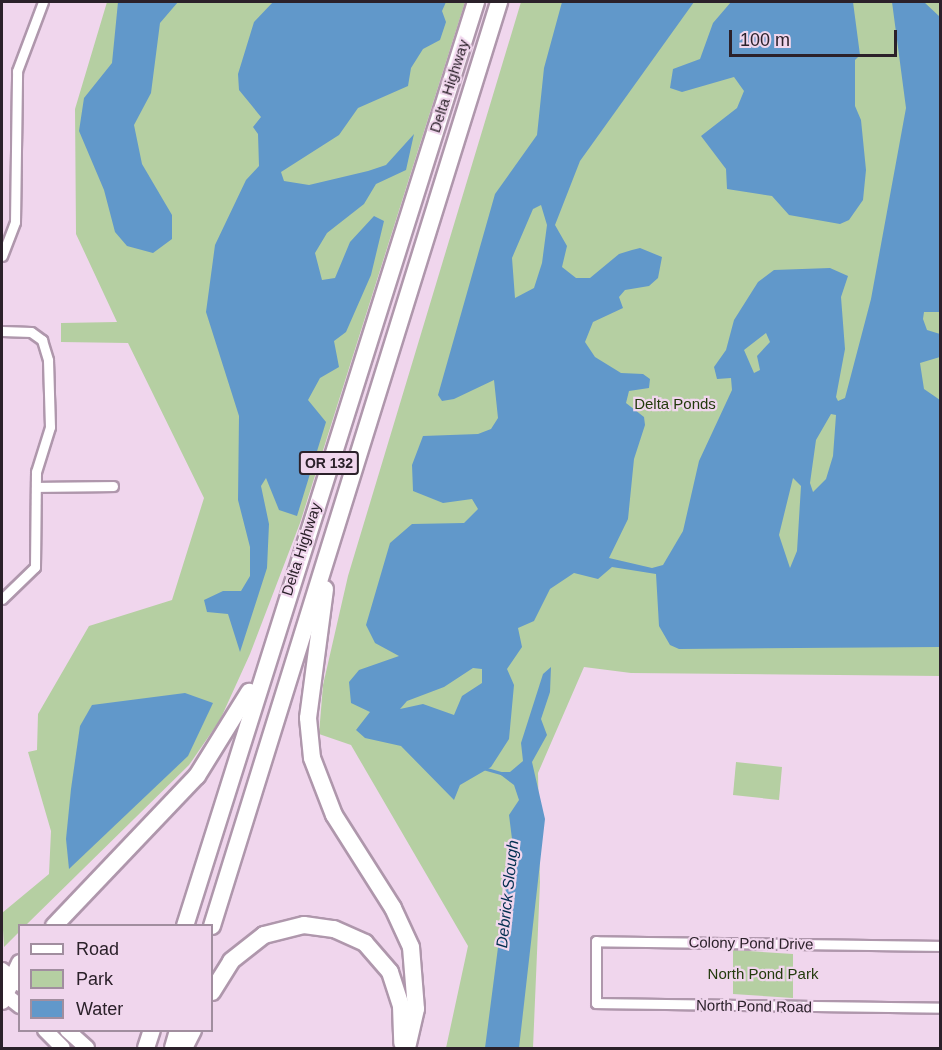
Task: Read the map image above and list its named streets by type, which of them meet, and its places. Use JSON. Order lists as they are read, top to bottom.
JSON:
{
  "streets": {
    "highway": ["Delta Highway", "OR 132"],
    "street": ["Colony Pond Drive", "North Pond Road"]
  },
  "crossings": [
    ["Colony Pond Drive", "North Pond Road"]
  ],
  "water": ["Debrick Slough"],
  "parks": ["Delta Ponds", "North Pond Park"],
  "legend": ["Road", "Park", "Water"],
  "scale_bar": "100 m"
}
